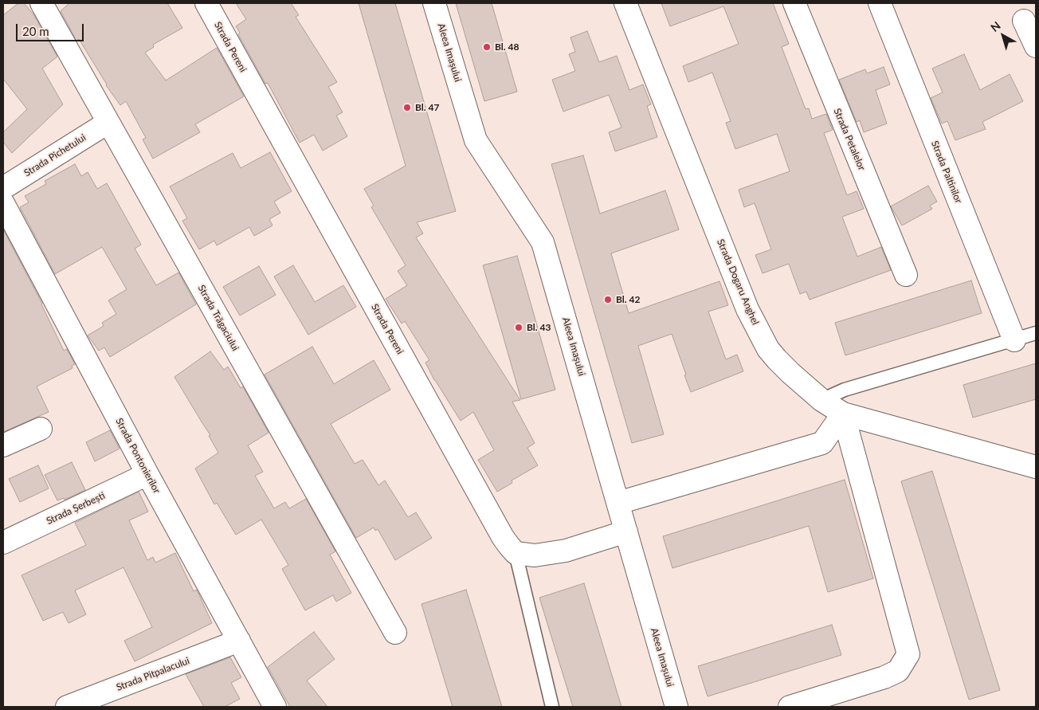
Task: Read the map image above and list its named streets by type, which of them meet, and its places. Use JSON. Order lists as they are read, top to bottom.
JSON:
{
  "streets": {
    "street": [
      "Strada Pereni",
      "Aleea Imașului",
      "Strada Petalelor",
      "Strada Pichetului",
      "Strada Paltinilor",
      "Strada Dogaru Anghel",
      "Strada Trăgaciului",
      "Strada Pontonierilor",
      "Strada Șerbești",
      "Strada Pitpalacului"
    ]
  },
  "crossings": [
    ["Strada Pichetului", "Strada Trăgaciului"],
    ["Strada Pontonierilor", "Strada Șerbești"],
    ["Strada Pontonierilor", "Strada Pitpalacului"]
  ],
  "places": [
    "Bl. 48",
    "Bl. 47",
    "Bl. 42",
    "Bl. 43"
  ],
  "scale_bar": "20 m",
  "north": "top left"
}
